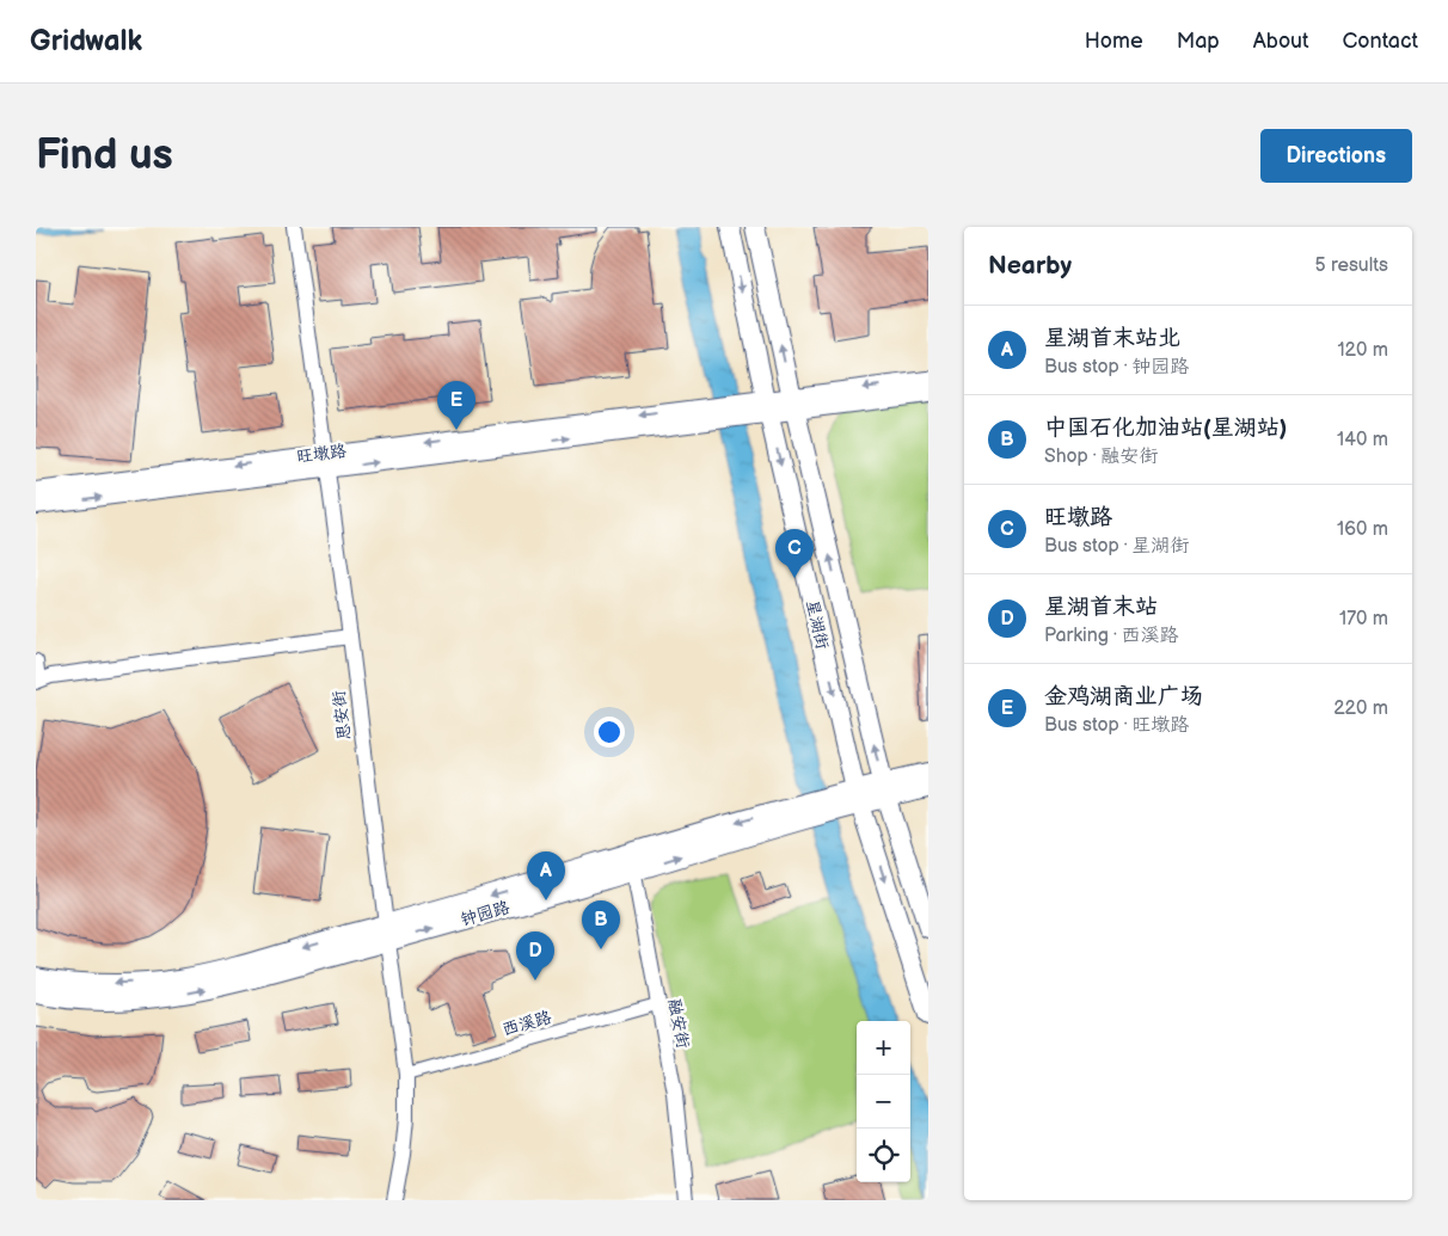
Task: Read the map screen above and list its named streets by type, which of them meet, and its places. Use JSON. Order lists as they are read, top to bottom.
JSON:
{
  "streets": {
    "main road": ["旺墩路", "星湖街", "钟园路"],
    "street": ["思安街", "西溪路", "融安街"]
  },
  "crossings": [
    ["旺墩路", "星湖街"],
    ["旺墩路", "思安街"],
    ["星湖街", "钟园路"],
    ["思安街", "钟园路"],
    ["思安街", "西溪路"],
    ["钟园路", "融安街"],
    ["西溪路", "融安街"]
  ],
  "page": {
    "header": "Gridwalk",
    "nav": [
      "Home",
      "Map",
      "About",
      "Contact"
    ],
    "buttons": "Directions",
    "title": "Find us",
    "heading": ["Nearby", "5 results"],
    "list": [
      {
        "mark": "A",
        "name": "星湖首末站北",
        "note": "Bus stop · 钟园路",
        "value": "120 m"
      },
      {
        "mark": "B",
        "name": "中国石化加油站(星湖站)",
        "note": "Shop · 融安街",
        "value": "140 m"
      },
      {
        "mark": "C",
        "name": "旺墩路",
        "note": "Bus stop · 星湖街",
        "value": "160 m"
      },
      {
        "mark": "D",
        "name": "星湖首末站",
        "note": "Parking · 西溪路",
        "value": "170 m"
      },
      {
        "mark": "E",
        "name": "金鸡湖商业广场",
        "note": "Bus stop · 旺墩路",
        "value": "220 m"
      }
    ],
    "pins": [
      "E",
      "C",
      "A",
      "B",
      "D"
    ],
    "map_buttons": ["+", "−"]
  }
}
